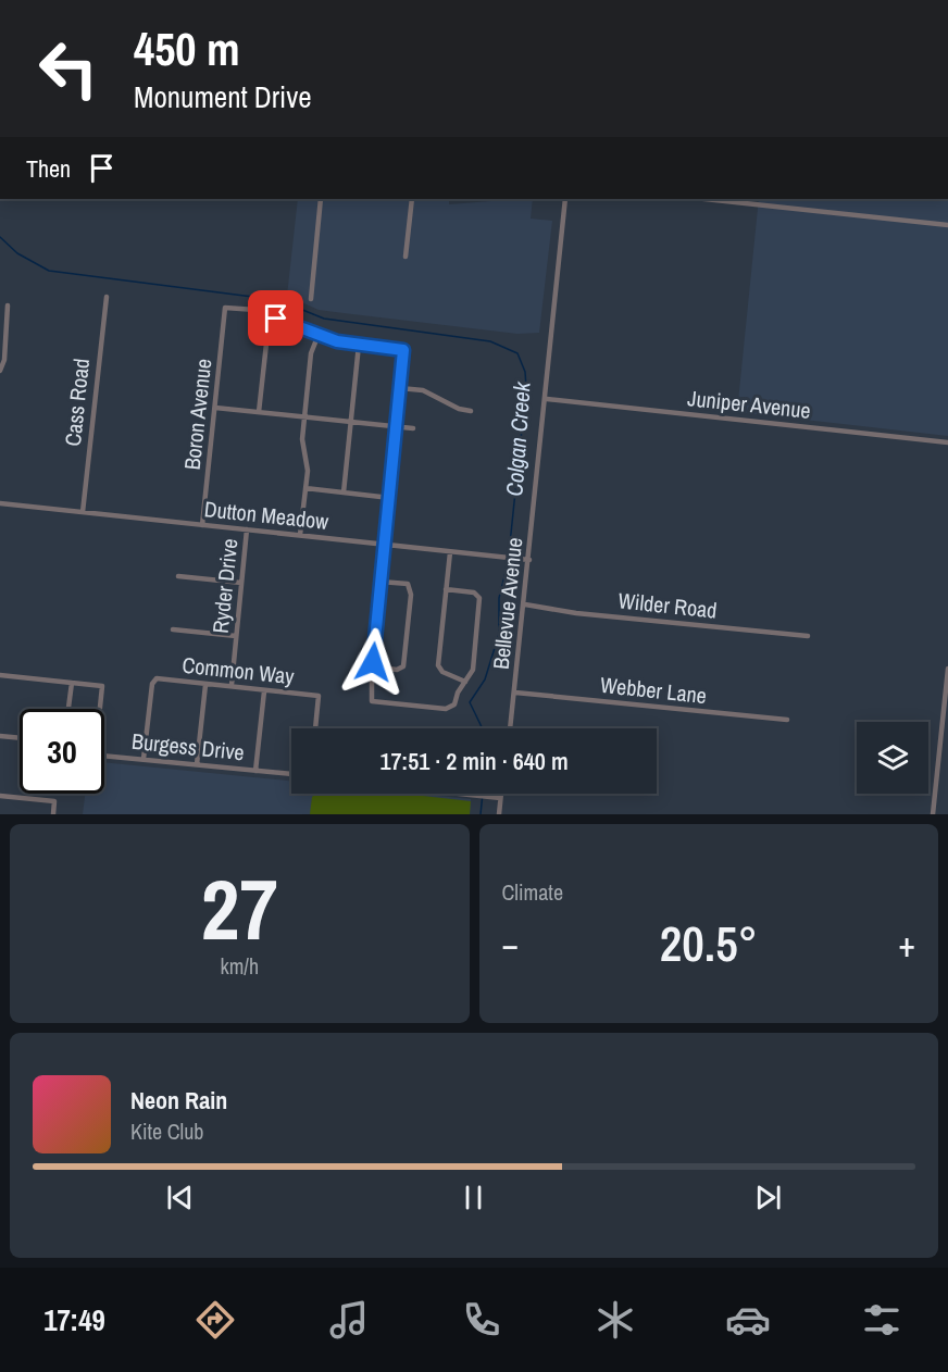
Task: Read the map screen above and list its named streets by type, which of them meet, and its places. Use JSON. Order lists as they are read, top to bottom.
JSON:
{
  "streets": {
    "street": [
      "Cass Road",
      "Juniper Avenue",
      "Boron Avenue",
      "Dutton Meadow",
      "Ryder Drive",
      "Bellevue Avenue",
      "Wilder Road",
      "Common Way",
      "Webber Lane",
      "Burgess Drive"
    ]
  },
  "crossings": [
    ["Cass Road", "Dutton Meadow"],
    ["Juniper Avenue", "Bellevue Avenue"],
    ["Boron Avenue", "Dutton Meadow"],
    ["Dutton Meadow", "Ryder Drive"],
    ["Dutton Meadow", "Bellevue Avenue"],
    ["Ryder Drive", "Common Way"],
    ["Bellevue Avenue", "Wilder Road"],
    ["Bellevue Avenue", "Webber Lane"],
    ["Common Way", "Burgess Drive"]
  ],
  "water": ["Colgan Creek"],
  "page": {
    "turn": ["450 m", "Monument Drive"],
    "then": "Then",
    "limit": "30",
    "trip": "17:51 · 2 min · 640 m",
    "tile": [
      ["27", "km/h"],
      "Climate"
    ],
    "heat": ["−", "20.5°", "+"],
    "song": ["Neon Rain", "Kite Club"],
    "tabs": "17:49"
  }
}
